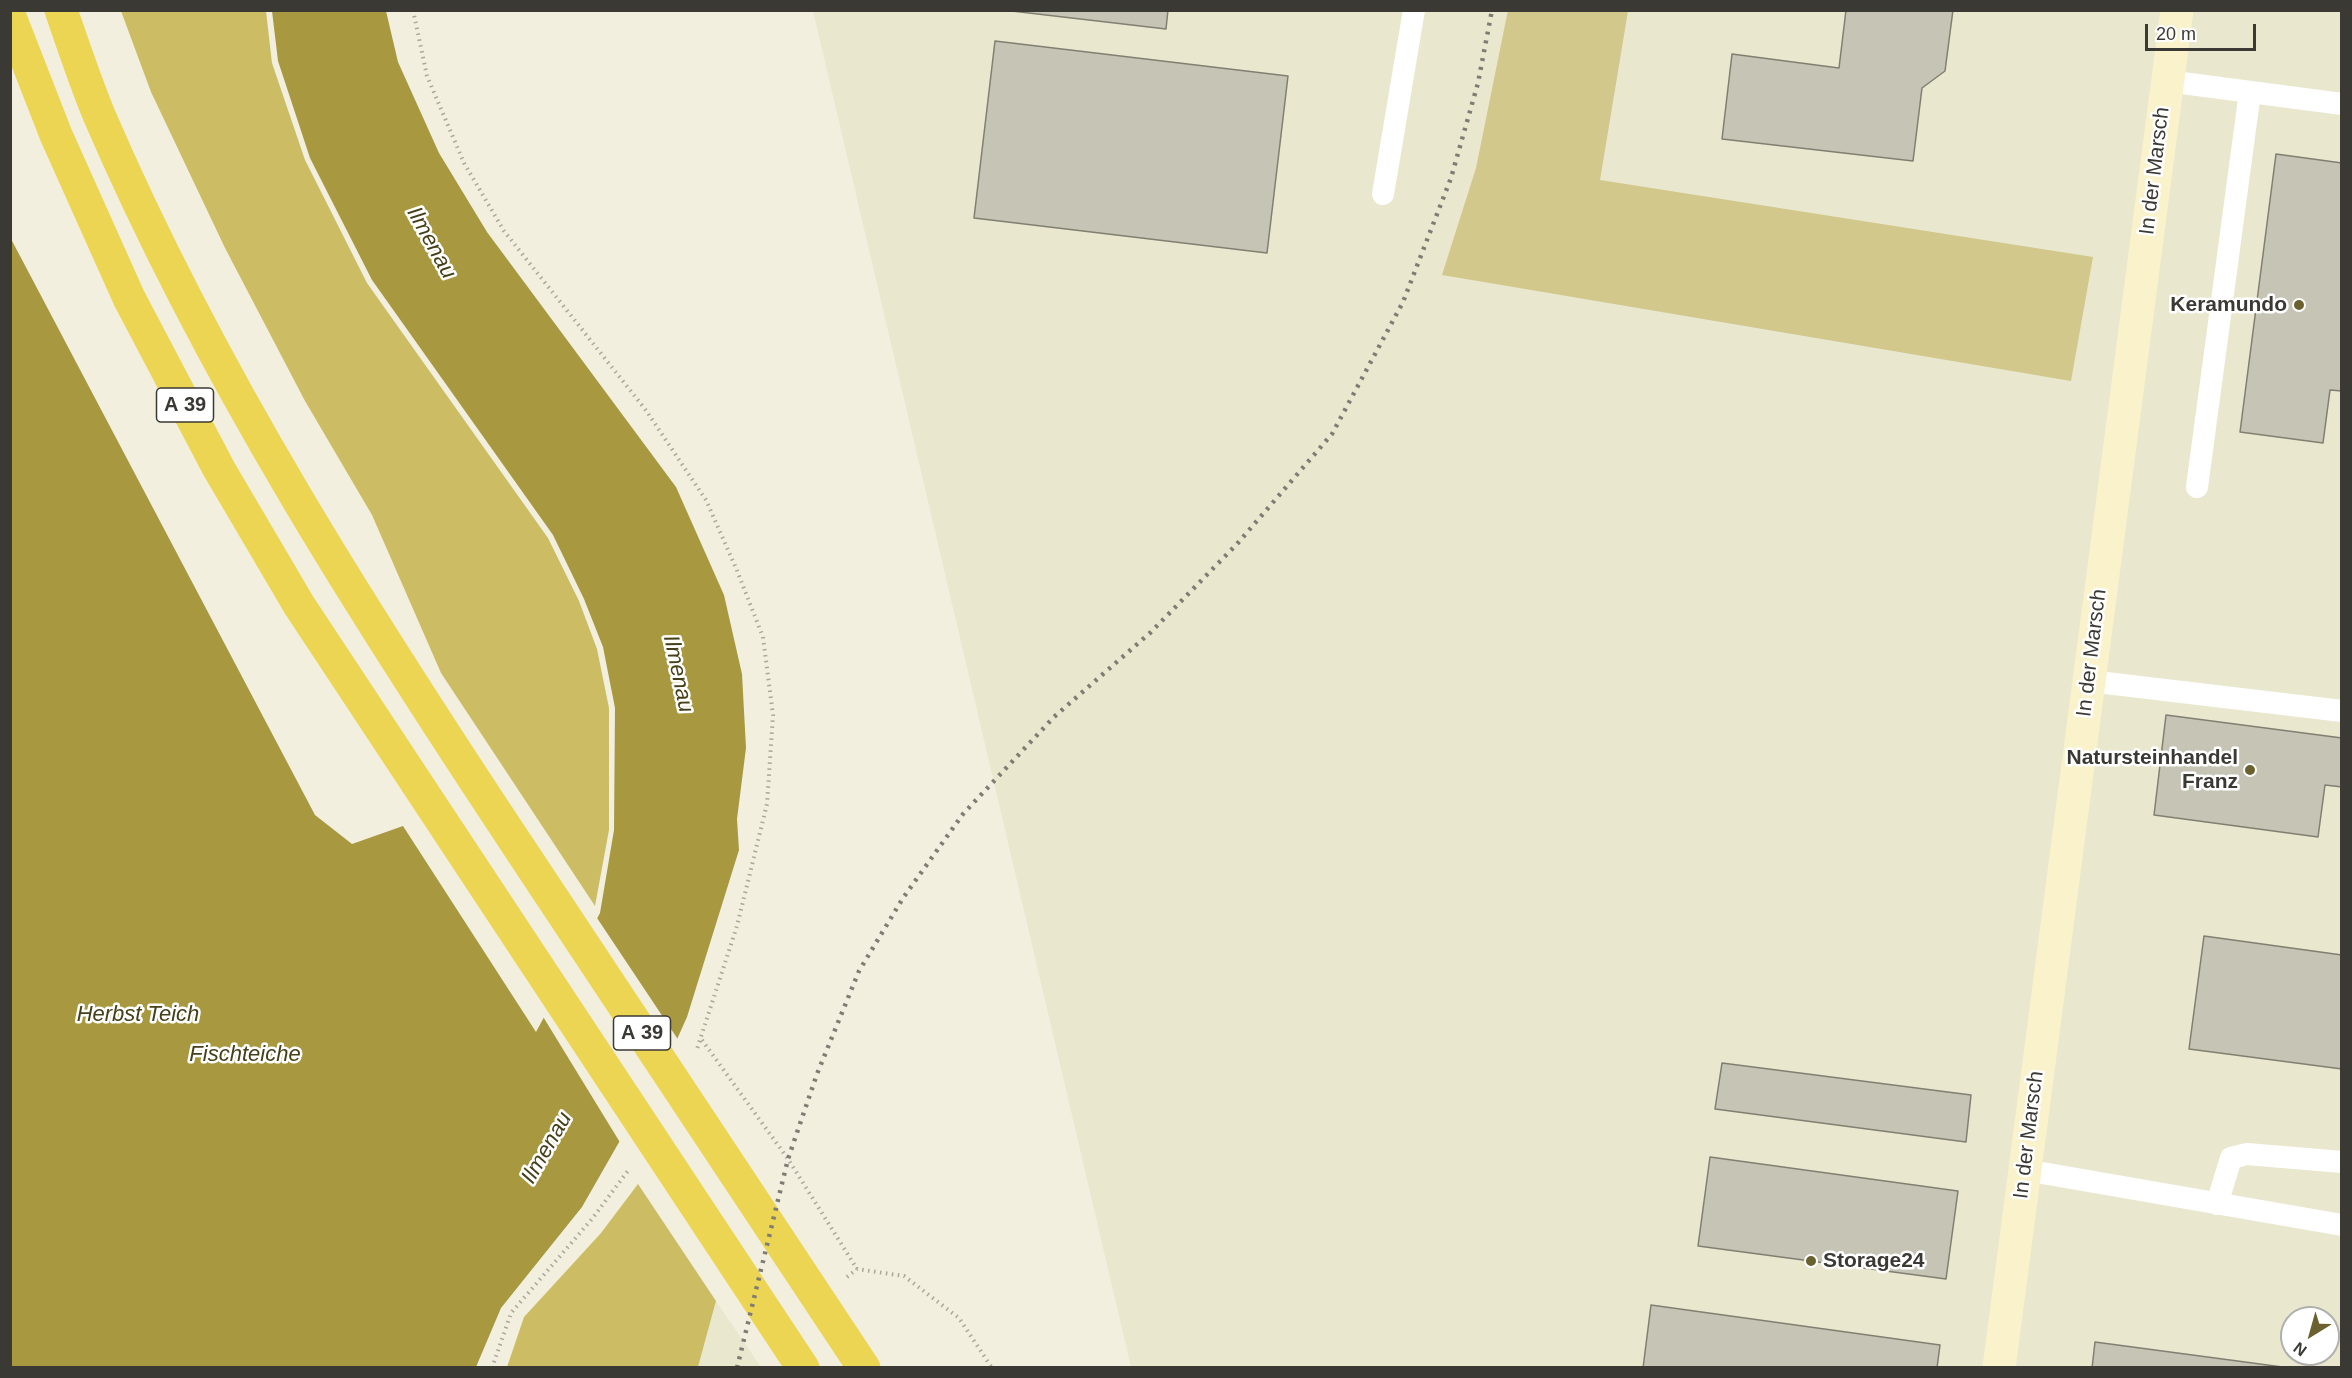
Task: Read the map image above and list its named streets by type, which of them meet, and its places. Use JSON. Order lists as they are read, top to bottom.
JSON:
{
  "streets": {
    "highway": ["A 39"],
    "street": ["In der Marsch"]
  },
  "water": ["Ilmenau", "Herbst Teich", "Fischteiche"],
  "places": ["Keramundo", "Natursteinhandel Franz", "Storage24"],
  "scale_bar": "20 m",
  "north": "bottom left"
}
